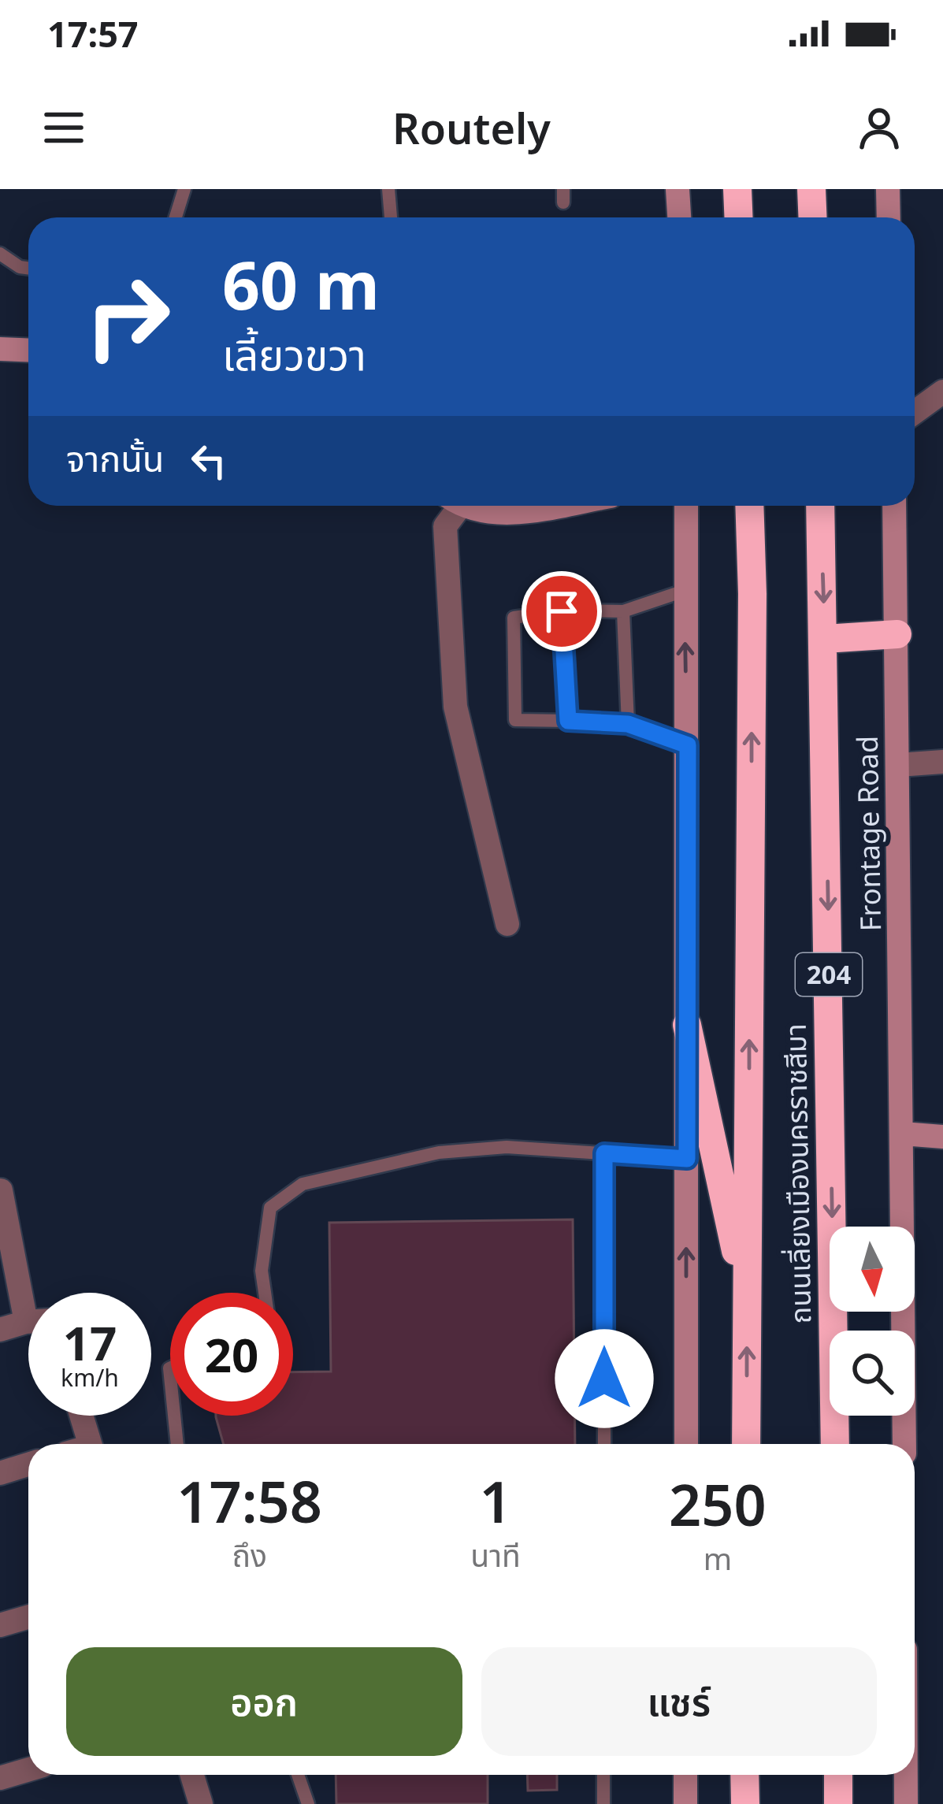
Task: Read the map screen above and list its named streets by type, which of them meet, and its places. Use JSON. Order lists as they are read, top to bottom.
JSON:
{
  "streets": {
    "highway": ["204", "ถนนเลี่ยงเมืองนครราชสีมา"],
    "main road": ["Frontage Road"]
  },
  "north": "bottom",
  "page": {
    "status": "17:57",
    "header": "Routely",
    "turn": ["60 m", "เลี้ยวขวา"],
    "then": "จากนั้น",
    "speed": "17 km/h",
    "limit": "20",
    "eta": [
      "17:58",
      "ถึง",
      "1",
      "นาที",
      "250",
      "m"
    ],
    "buttons": ["ออก", "แชร์"]
  }
}
